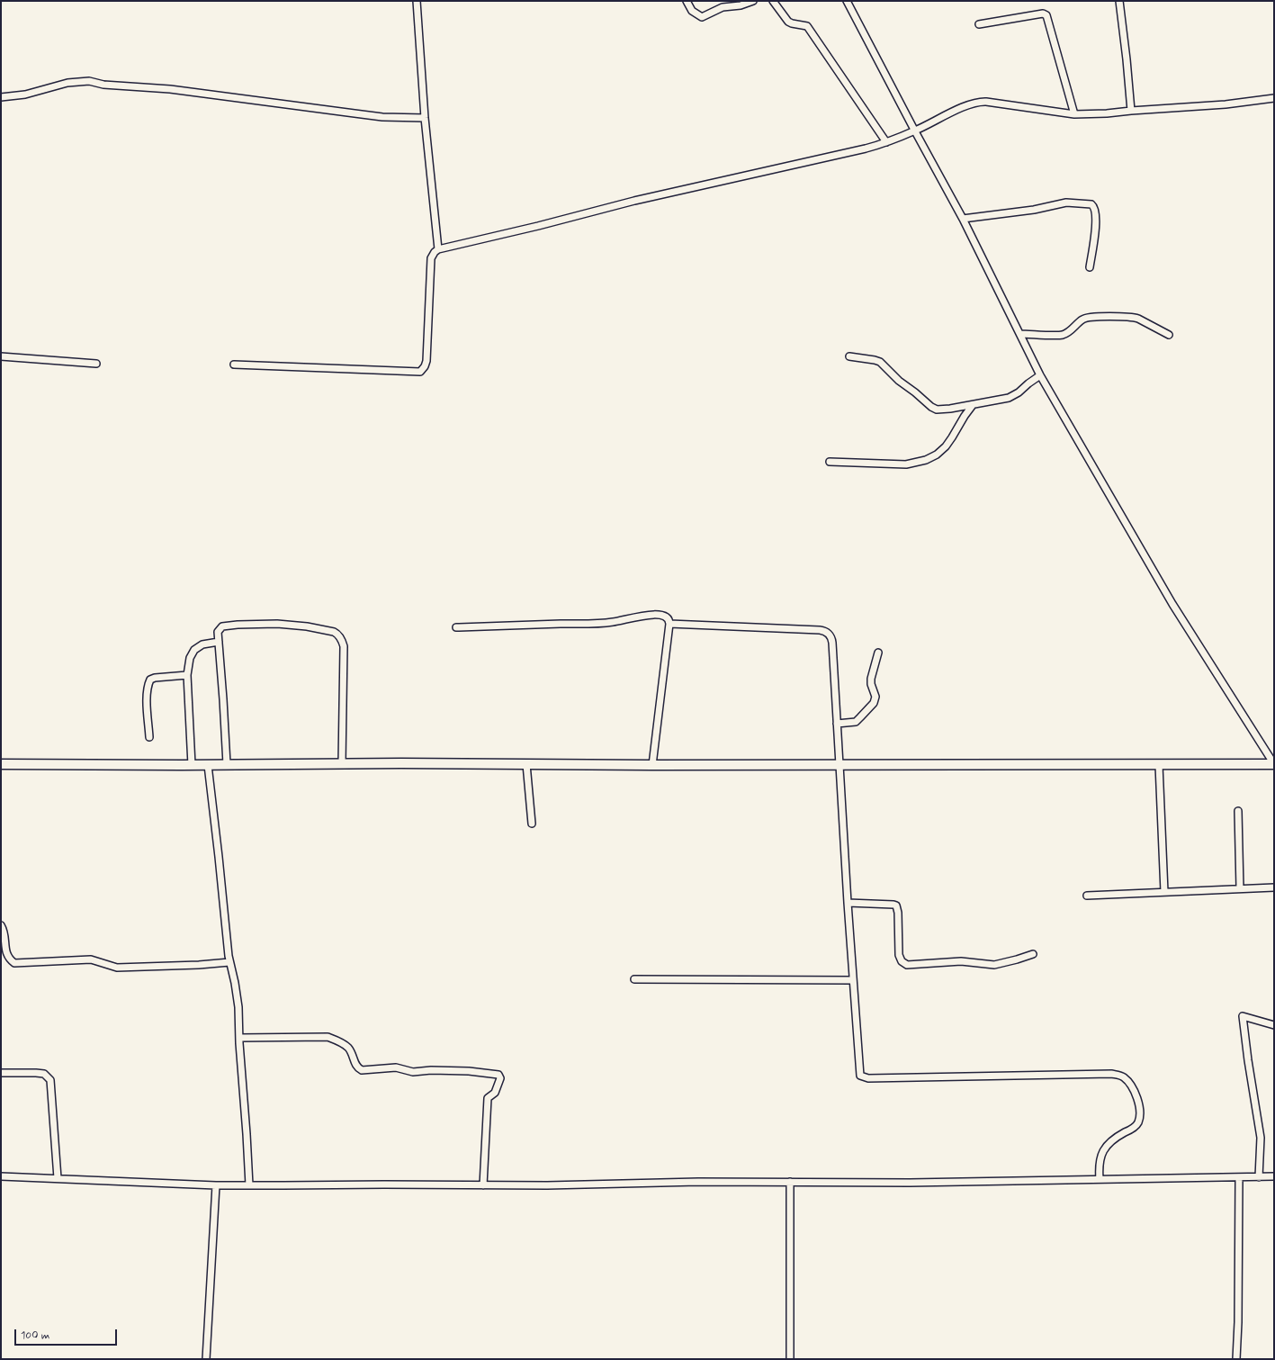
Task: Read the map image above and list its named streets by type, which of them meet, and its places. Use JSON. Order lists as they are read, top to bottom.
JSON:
{
  "scale_bar": "100 m"
}
